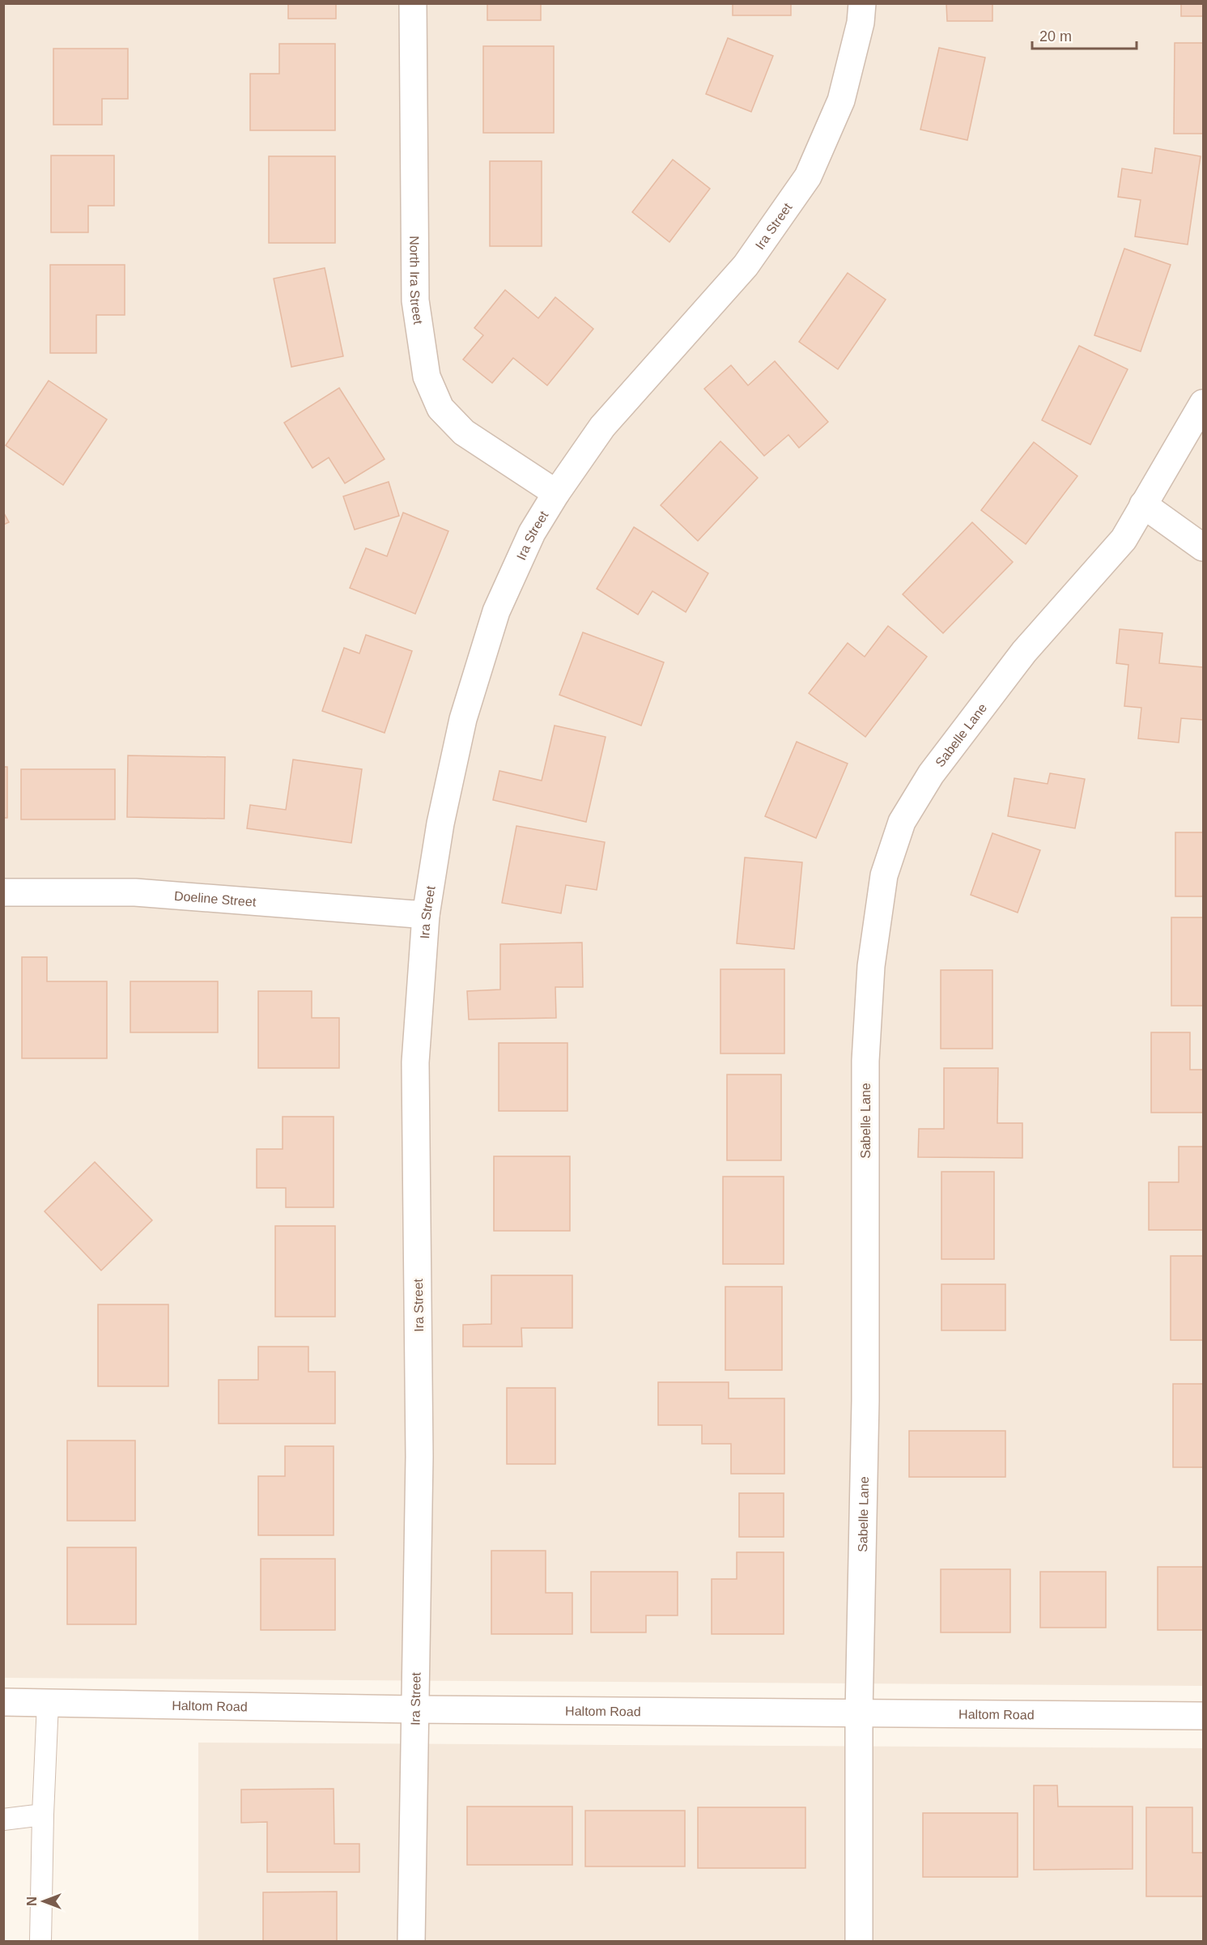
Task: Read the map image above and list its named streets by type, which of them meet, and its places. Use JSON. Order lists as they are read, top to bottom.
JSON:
{
  "streets": {
    "street": [
      "Ira Street",
      "North Ira Street",
      "Sabelle Lane",
      "Doeline Street",
      "Haltom Road"
    ]
  },
  "crossings": [
    ["Ira Street", "North Ira Street"],
    ["Ira Street", "Doeline Street"],
    ["Ira Street", "Haltom Road"],
    ["Sabelle Lane", "Haltom Road"]
  ],
  "scale_bar": "20 m",
  "north": "left"
}
